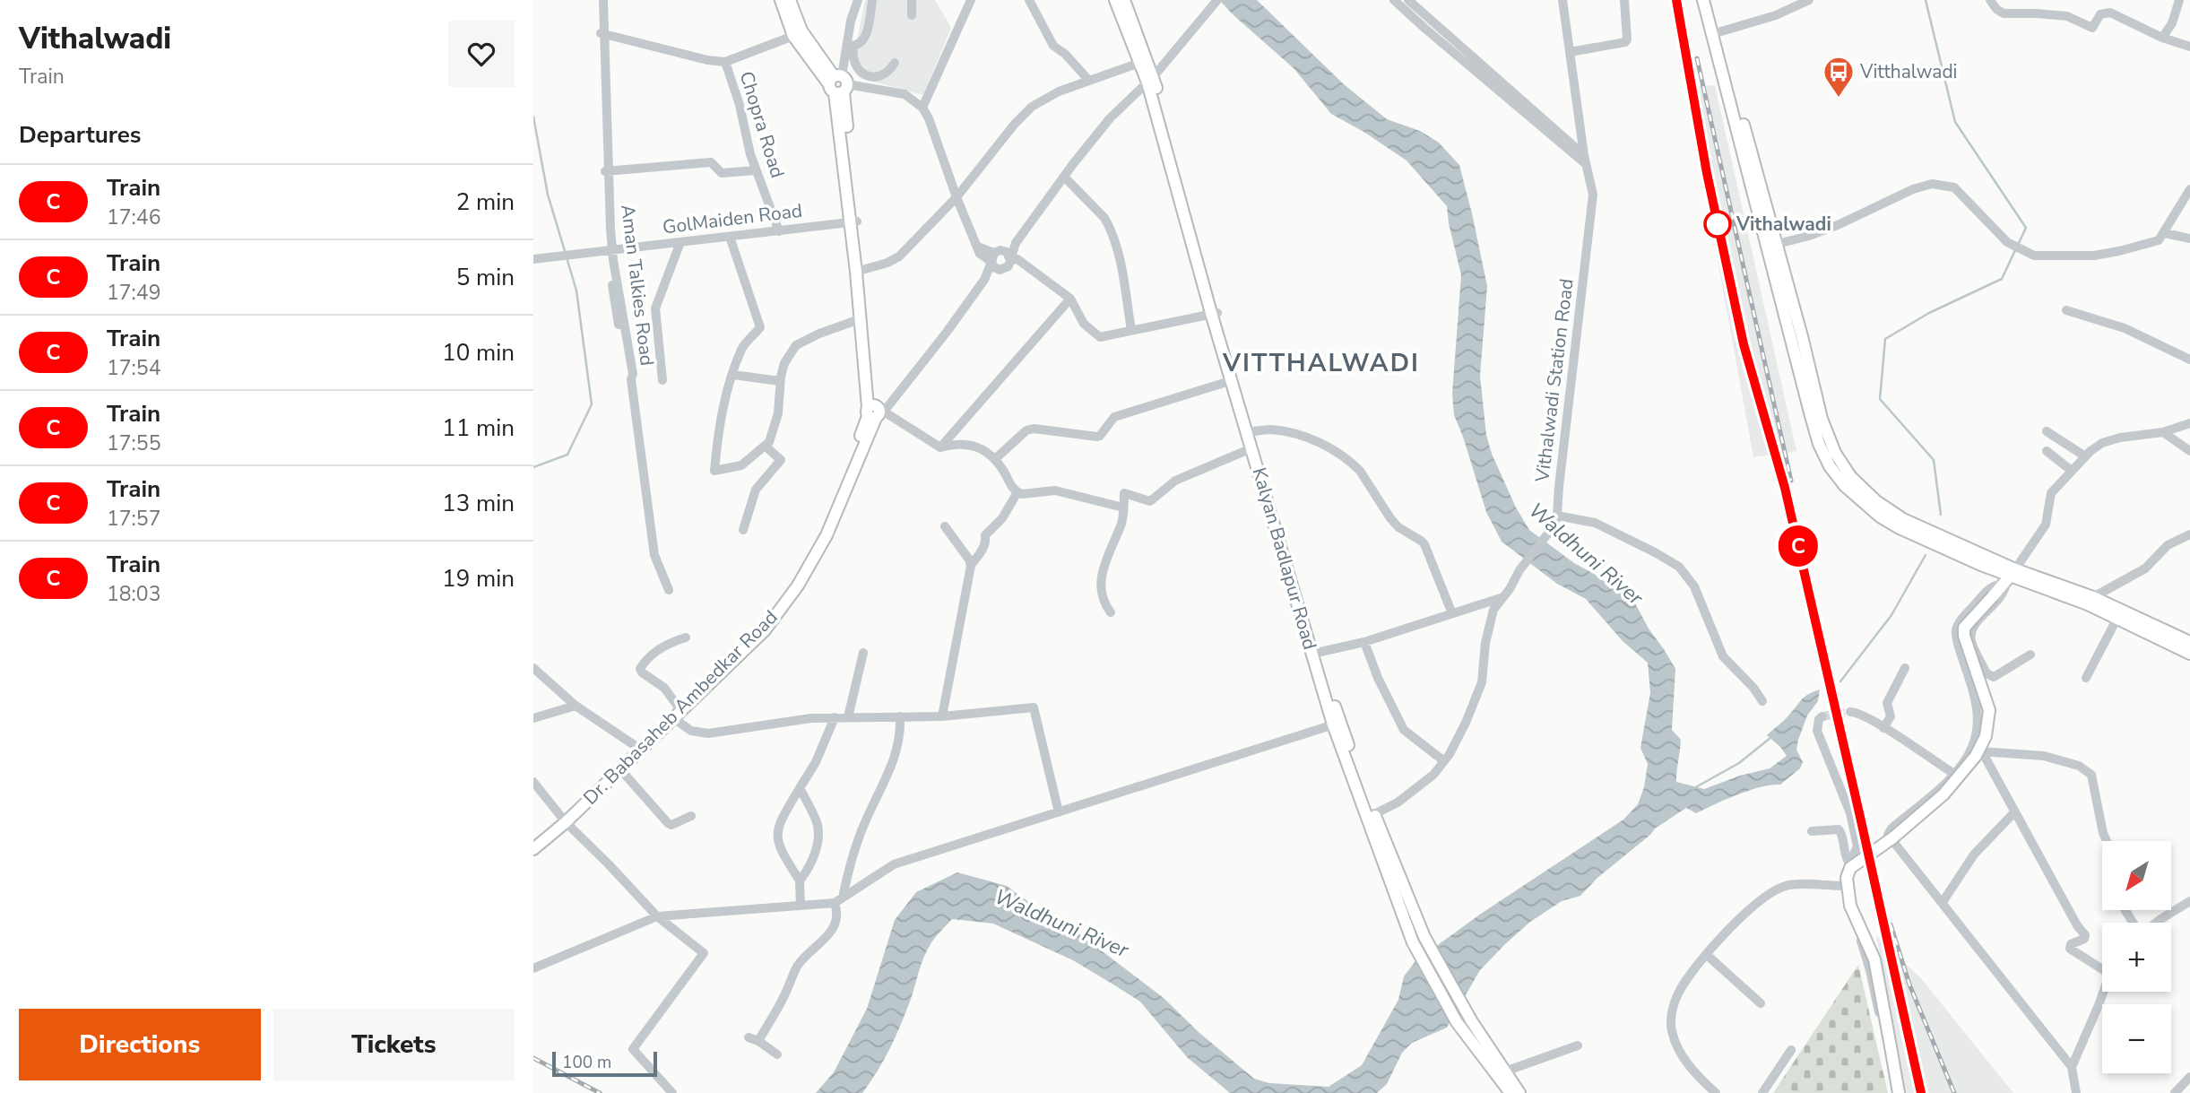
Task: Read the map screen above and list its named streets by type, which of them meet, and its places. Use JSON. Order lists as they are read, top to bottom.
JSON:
{
  "streets": {
    "main road": ["Kalyan Badlapur Road", "Dr. Babasaheb Ambedkar Road"],
    "street": [
      "Chopra Road",
      "GolMaiden Road",
      "Aman Talkies Road",
      "Vithalwadi Station Road"
    ]
  },
  "crossings": [
    ["Chopra Road", "GolMaiden Road"],
    ["GolMaiden Road", "Aman Talkies Road"],
    ["GolMaiden Road", "Dr. Babasaheb Ambedkar Road"],
    ["Vithalwadi Station Road", "Kalyan Badlapur Road"]
  ],
  "districts": ["VITTHALWADI"],
  "water": ["Waldhuni River"],
  "places": {
    "bus stop": ["Vitthalwadi"],
    "other": ["Vithalwadi"]
  },
  "scale_bar": "100 m",
  "north": "bottom left",
  "page": {
    "heading": [
      ["Vithalwadi", "Train"],
      "Departures"
    ],
    "on_map": "C",
    "list": [
      {
        "mark": "C",
        "name": "Train",
        "note": "17:46",
        "value": "2 min"
      },
      {
        "mark": "C",
        "name": "Train",
        "note": "17:49",
        "value": "5 min"
      },
      {
        "mark": "C",
        "name": "Train",
        "note": "17:54",
        "value": "10 min"
      },
      {
        "mark": "C",
        "name": "Train",
        "note": "17:55",
        "value": "11 min"
      },
      {
        "mark": "C",
        "name": "Train",
        "note": "17:57",
        "value": "13 min"
      },
      {
        "mark": "C",
        "name": "Train",
        "note": "18:03",
        "value": "19 min"
      }
    ],
    "map_buttons": ["+", "−"],
    "buttons": ["Directions", "Tickets"],
    "scale": "100 m"
  }
}
